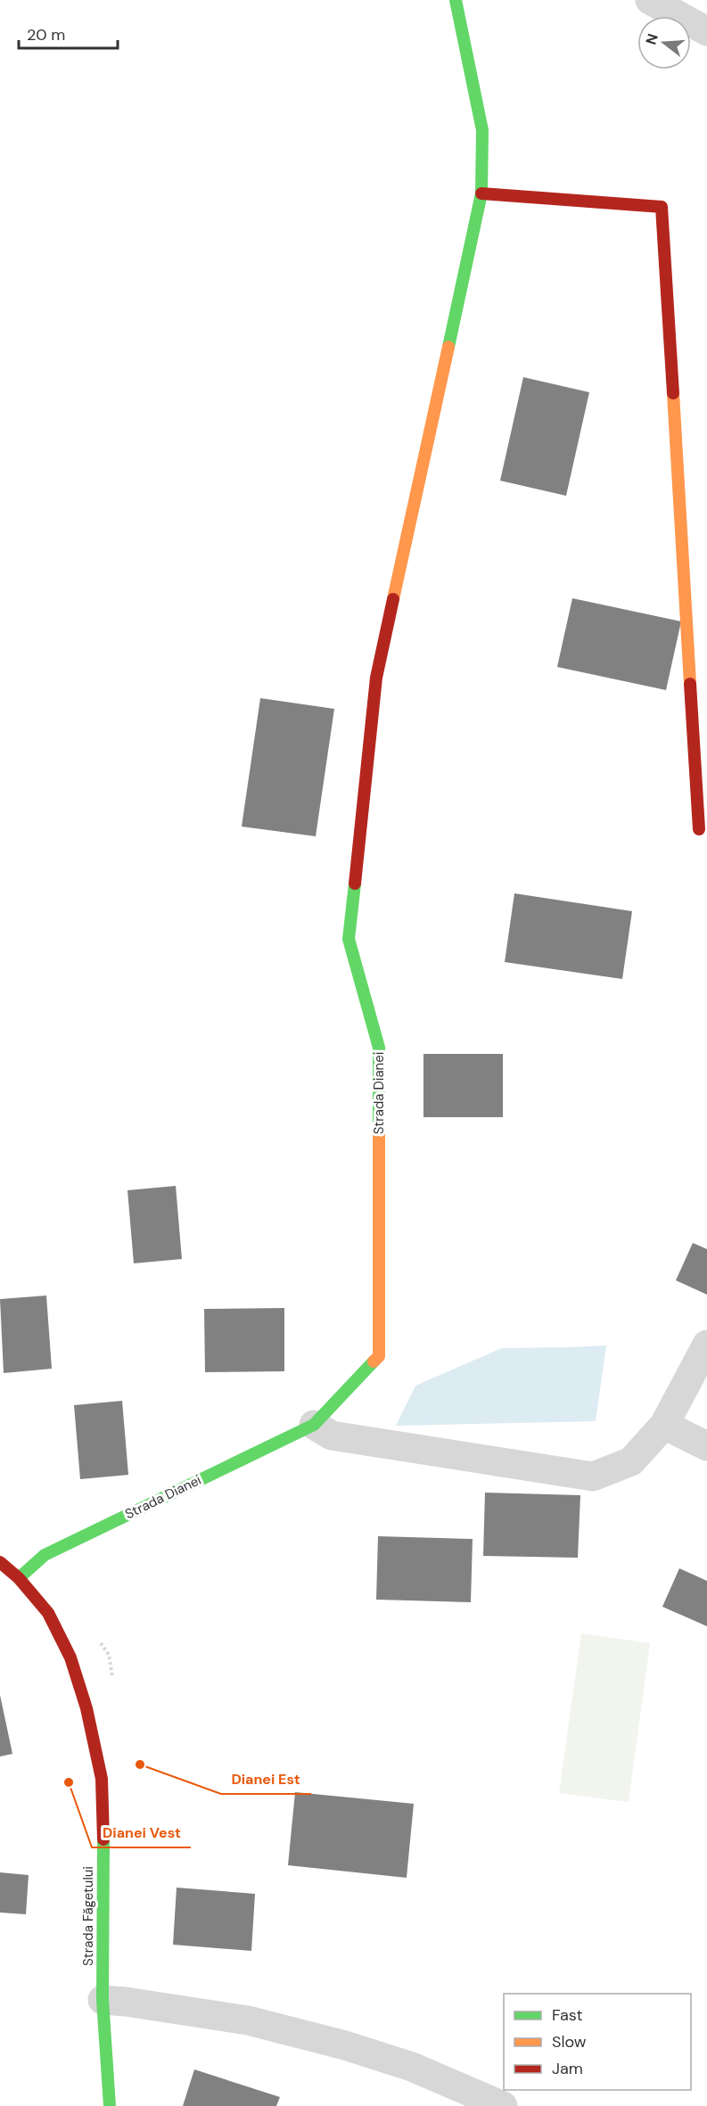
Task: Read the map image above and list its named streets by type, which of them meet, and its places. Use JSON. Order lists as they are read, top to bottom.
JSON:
{
  "streets": {
    "street": ["Strada Dianei", "Strada Făgetului"]
  },
  "crossings": [
    ["Strada Dianei", "Strada Făgetului"]
  ],
  "places": ["Dianei Est", "Dianei Vest"],
  "legend": ["Fast", "Slow", "Jam"],
  "scale_bar": "20 m",
  "north": "left"
}
